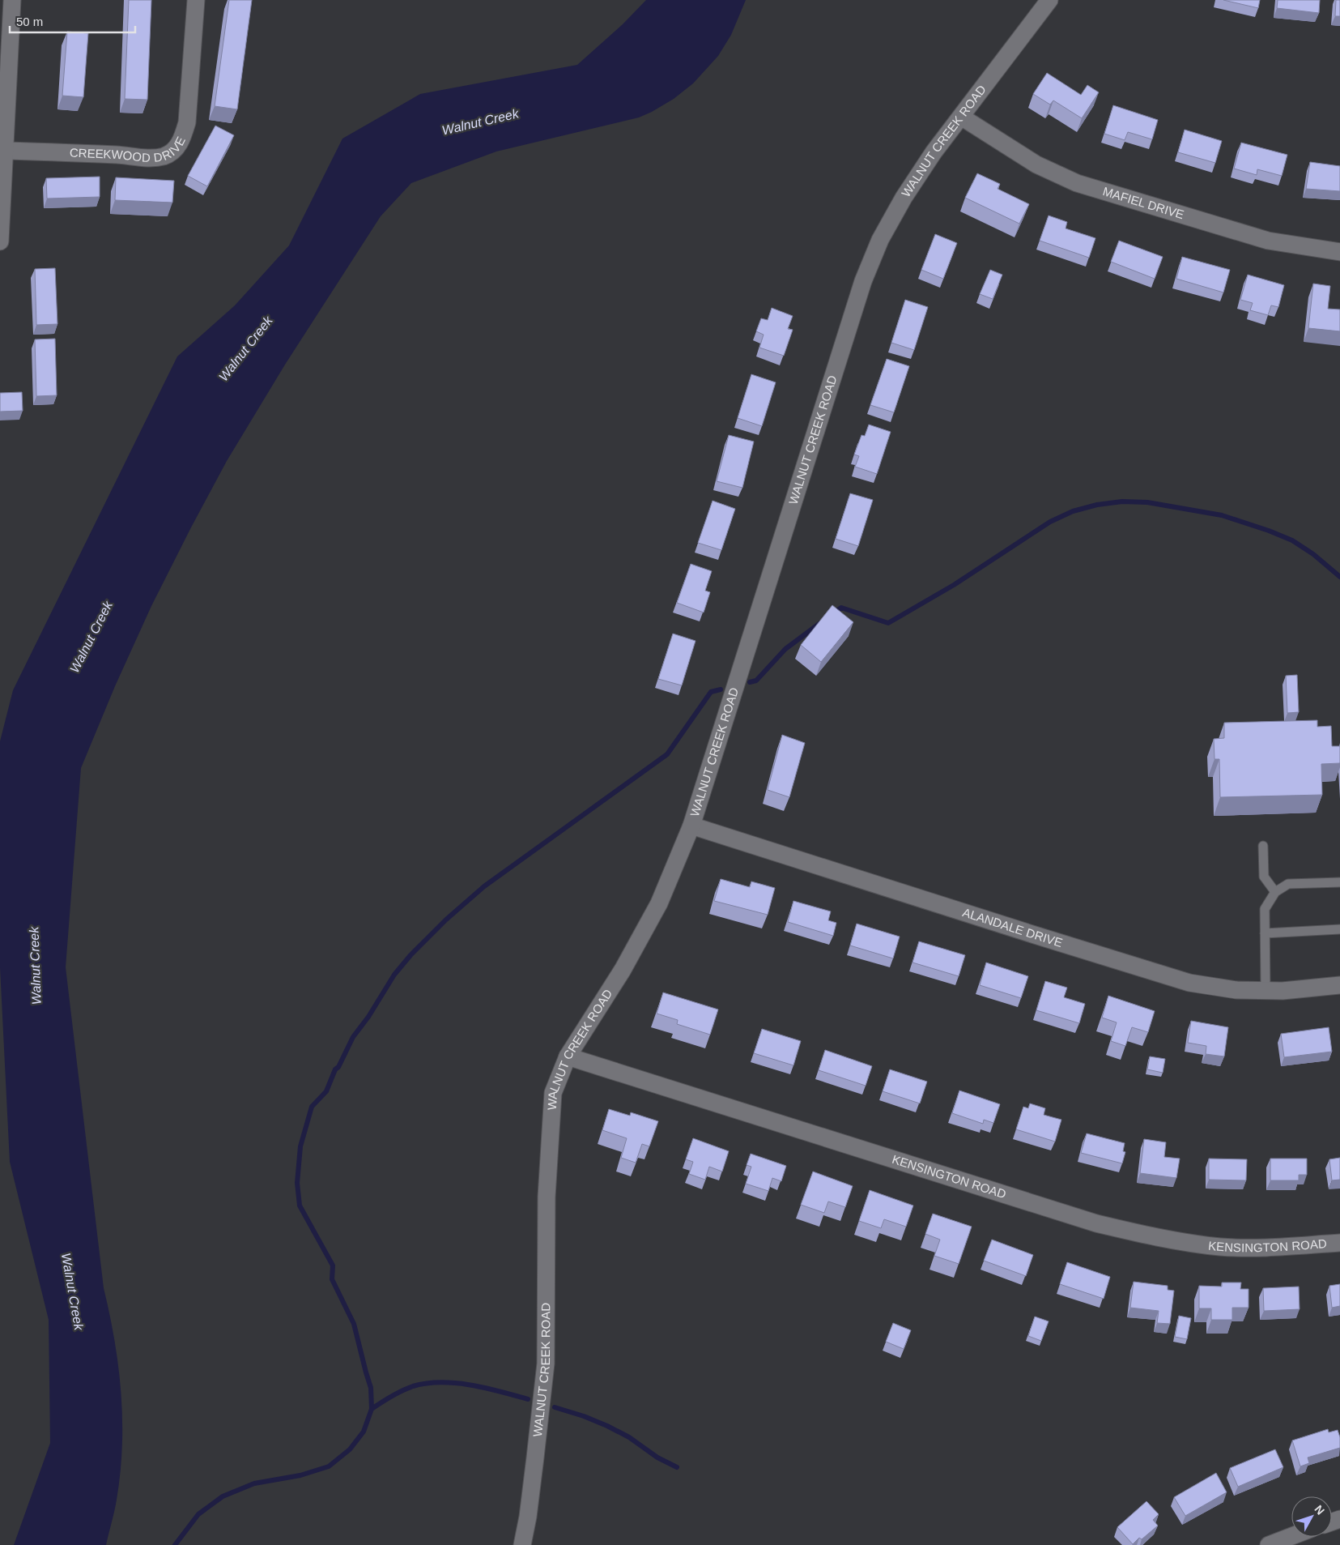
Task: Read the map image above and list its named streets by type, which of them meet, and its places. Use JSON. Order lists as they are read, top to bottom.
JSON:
{
  "streets": {
    "street": [
      "CREEKWOOD DRIVE",
      "WALNUT CREEK ROAD",
      "MAFIEL DRIVE",
      "ALANDALE DRIVE",
      "KENSINGTON ROAD"
    ]
  },
  "crossings": [
    ["WALNUT CREEK ROAD", "MAFIEL DRIVE"],
    ["WALNUT CREEK ROAD", "ALANDALE DRIVE"],
    ["WALNUT CREEK ROAD", "KENSINGTON ROAD"]
  ],
  "water": ["Walnut Creek"],
  "scale_bar": "50 m",
  "north": "top right"
}
